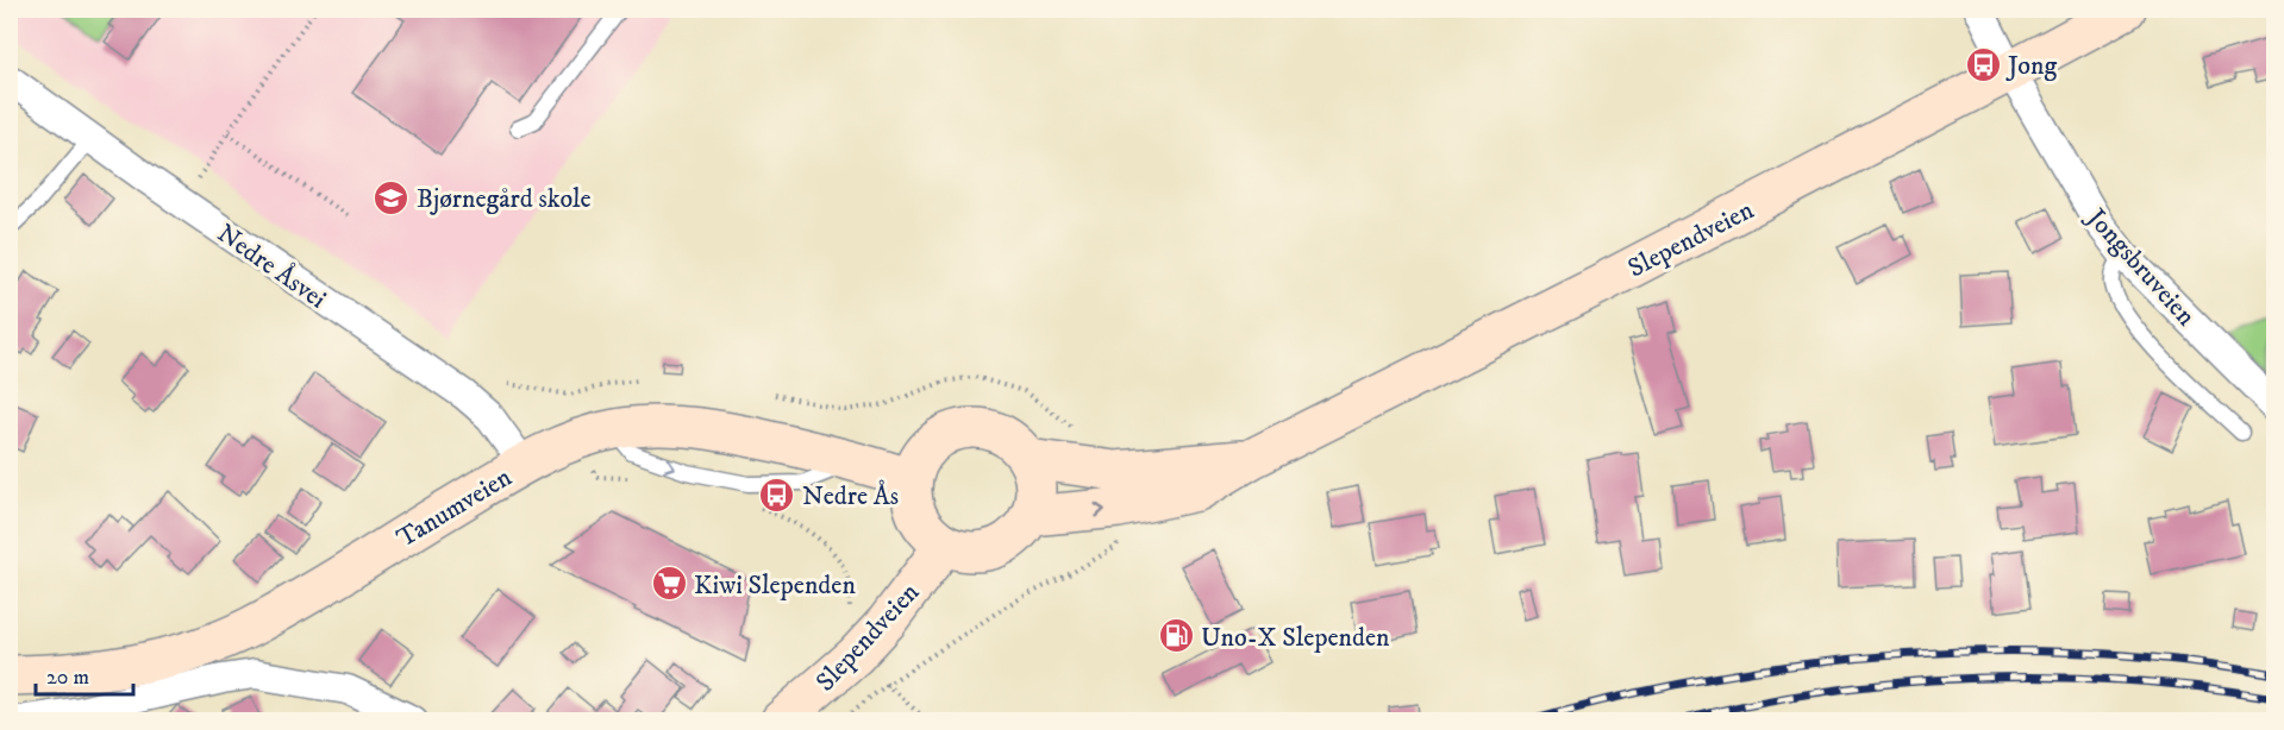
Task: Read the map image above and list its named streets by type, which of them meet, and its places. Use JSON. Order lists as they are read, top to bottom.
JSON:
{
  "streets": {
    "main road": ["Slependveien", "Tanumveien"],
    "street": ["Nedre Åsvei", "Jongsbruveien"]
  },
  "crossings": [
    ["Slependveien", "Jongsbruveien"],
    ["Slependveien", "Tanumveien"],
    ["Nedre Åsvei", "Tanumveien"]
  ],
  "places": {
    "bus stop": ["Jong", "Nedre Ås"],
    "school or university": ["Bjørnegård skole"],
    "supermarket": ["Kiwi Slependen"],
    "fuel station": ["Uno-X Slependen"]
  },
  "scale_bar": "20 m"
}
